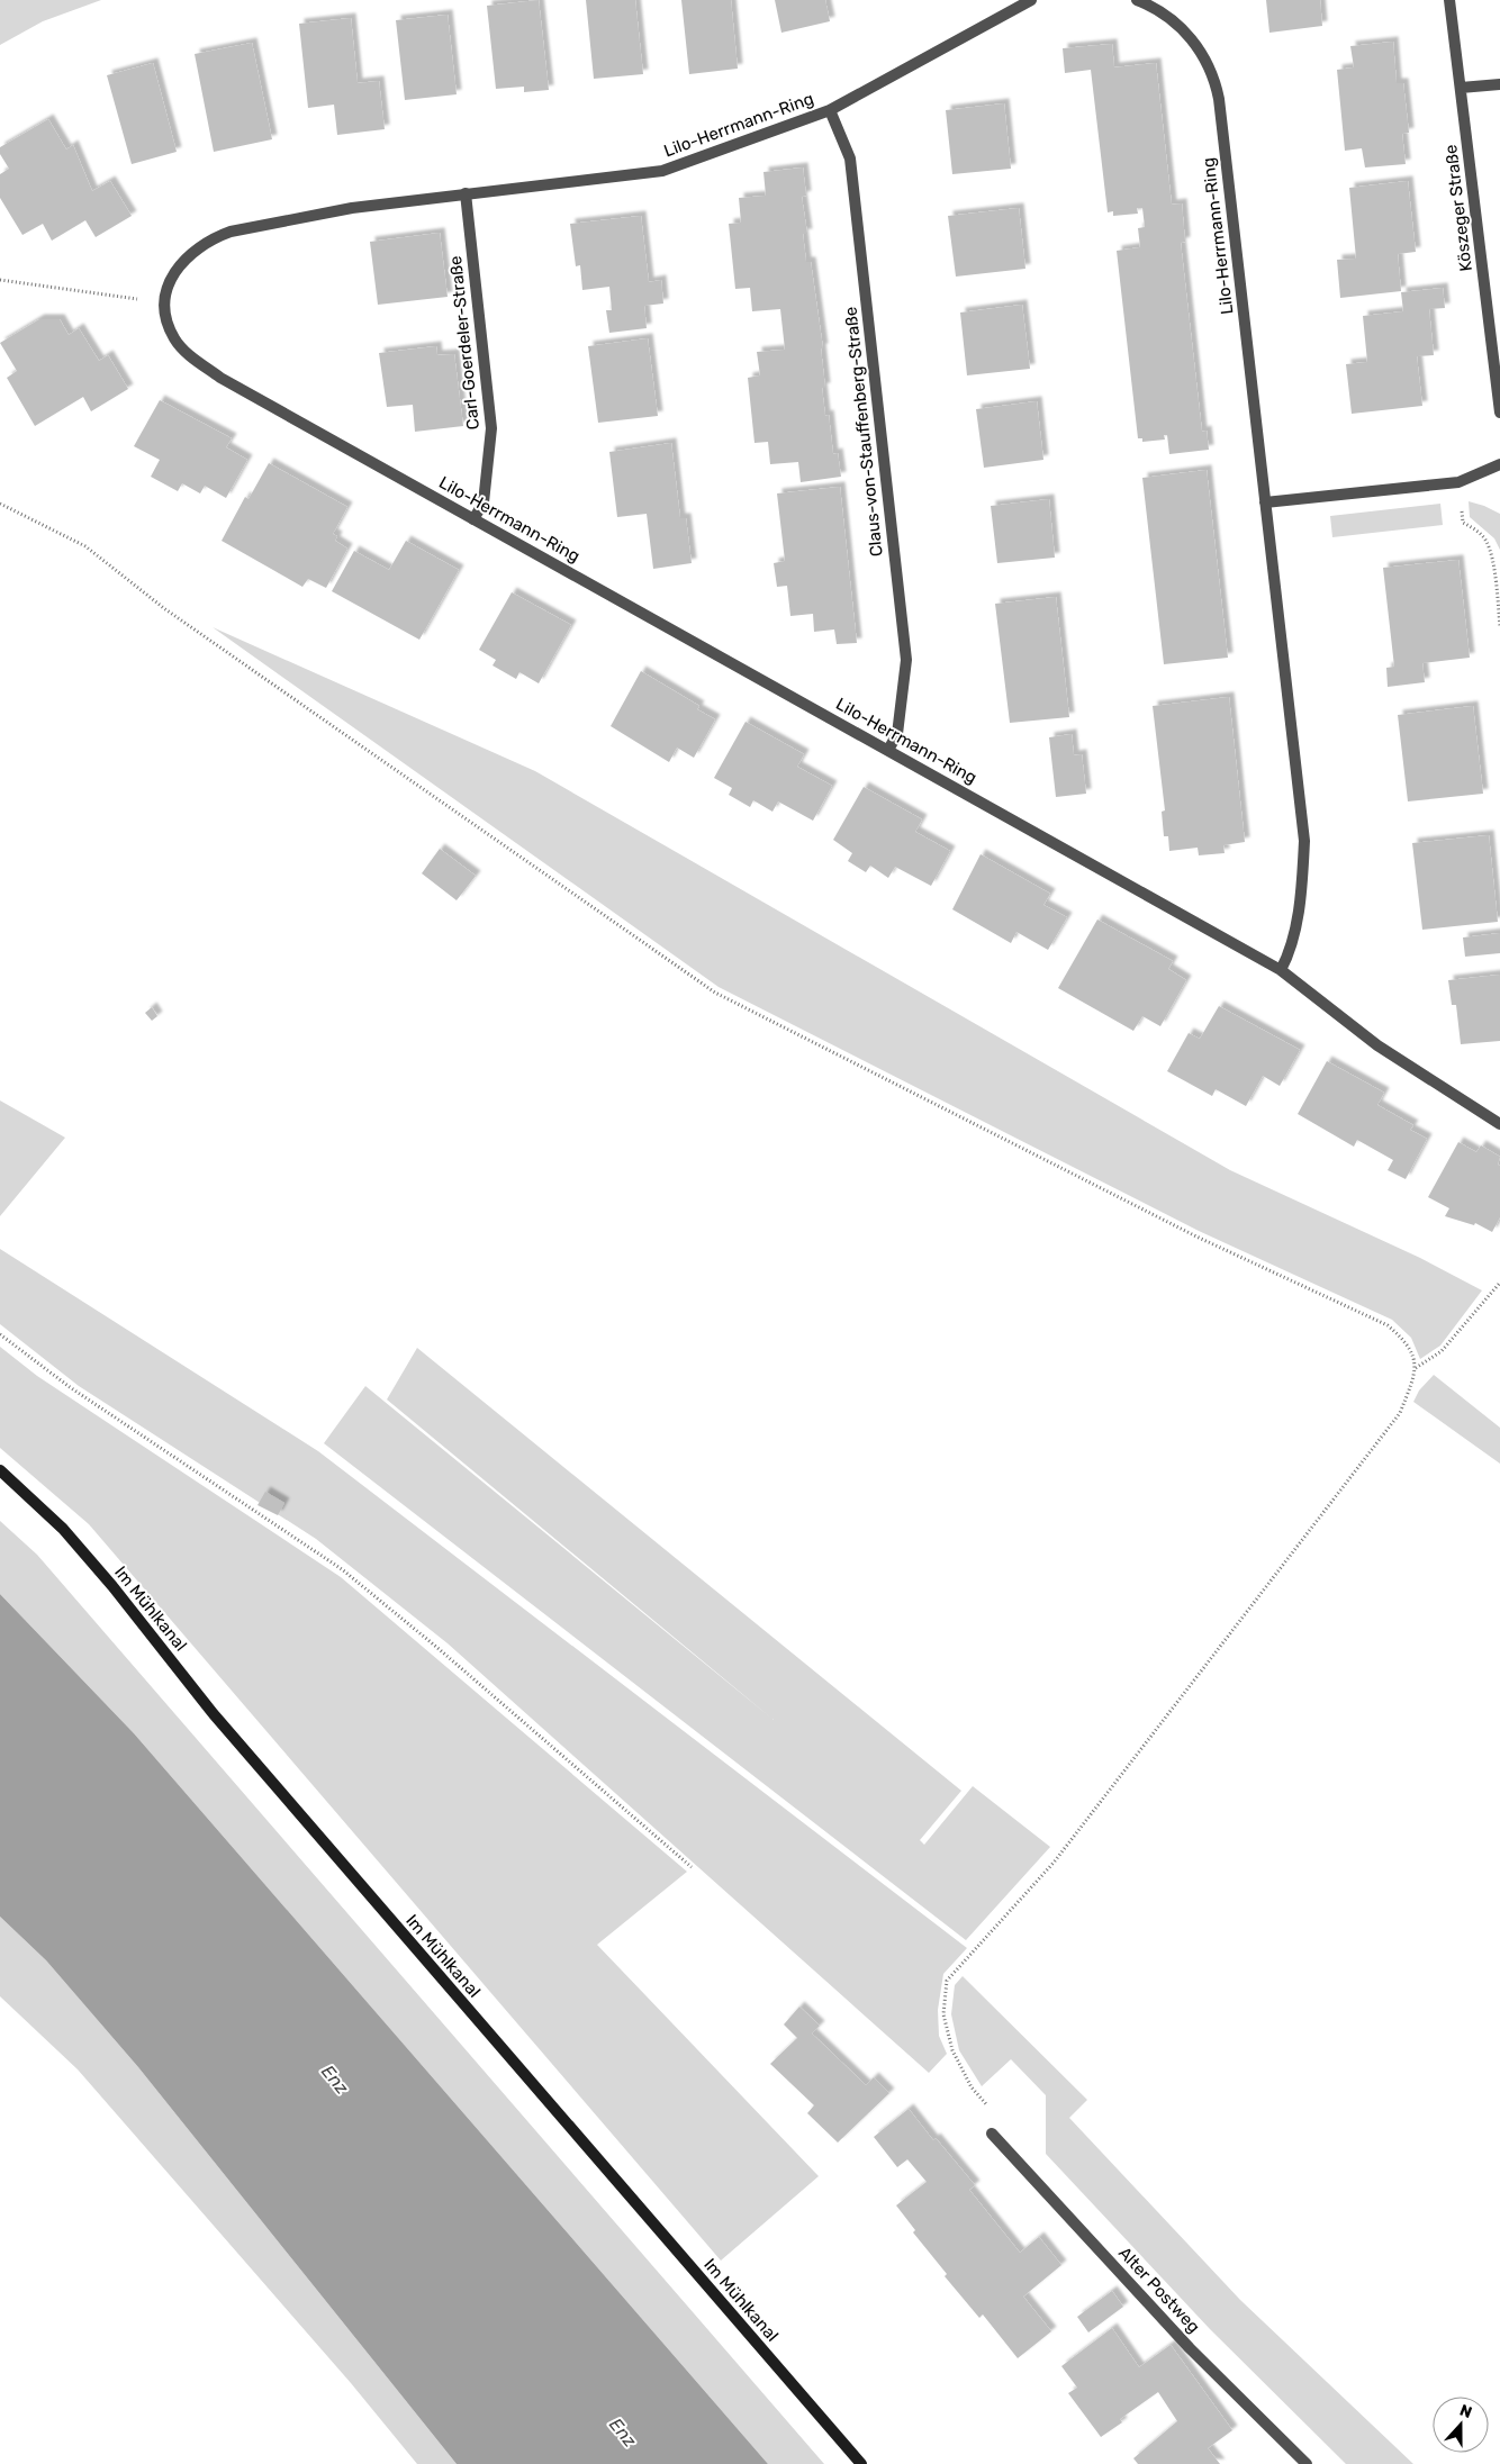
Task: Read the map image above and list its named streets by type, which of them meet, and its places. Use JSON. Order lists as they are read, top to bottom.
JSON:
{
  "streets": {
    "street": [
      "Lilo-Herrmann-Ring",
      "Köszeger Straße",
      "Carl-Goerdeler-Straße",
      "Claus-von-Stauffenberg-Straße",
      "Im Mühlkanal",
      "Alter Postweg"
    ]
  },
  "crossings": [
    ["Lilo-Herrmann-Ring", "Carl-Goerdeler-Straße"],
    ["Lilo-Herrmann-Ring", "Claus-von-Stauffenberg-Straße"]
  ],
  "water": ["Enz"],
  "north": "top"
}
